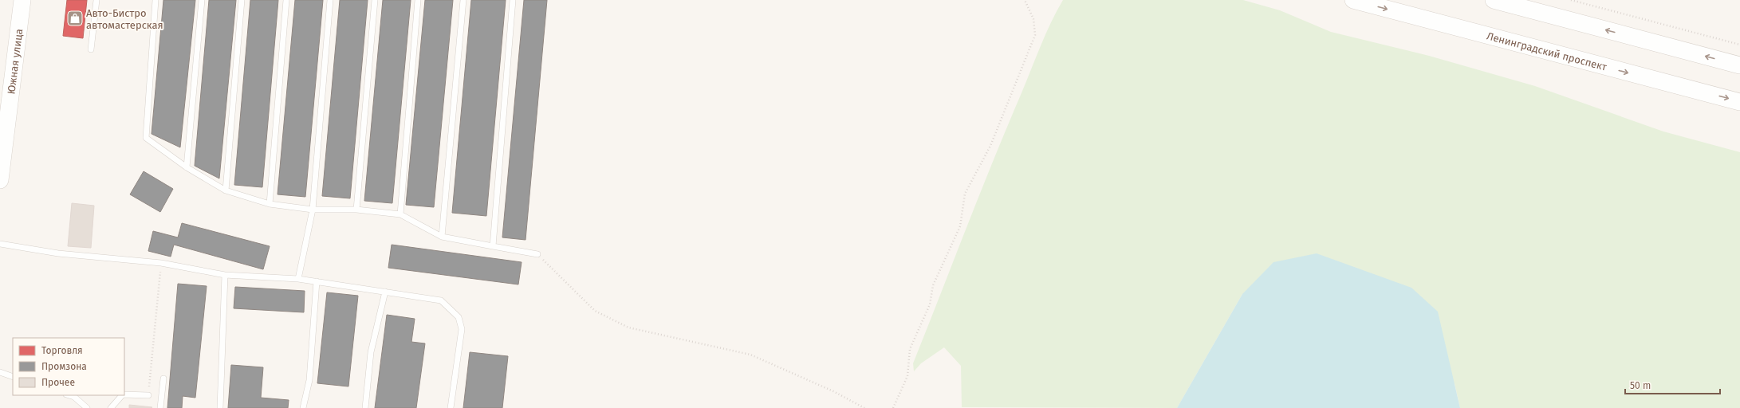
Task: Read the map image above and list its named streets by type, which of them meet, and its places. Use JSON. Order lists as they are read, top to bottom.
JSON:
{
  "streets": {
    "main road": ["Ленинградский проспект", "Южная улица"]
  },
  "places": {
    "shop": ["Авто-Бистро автомастерская"]
  },
  "legend": ["Торговля", "Промзона", "Прочее"],
  "scale_bar": "50 m"
}
